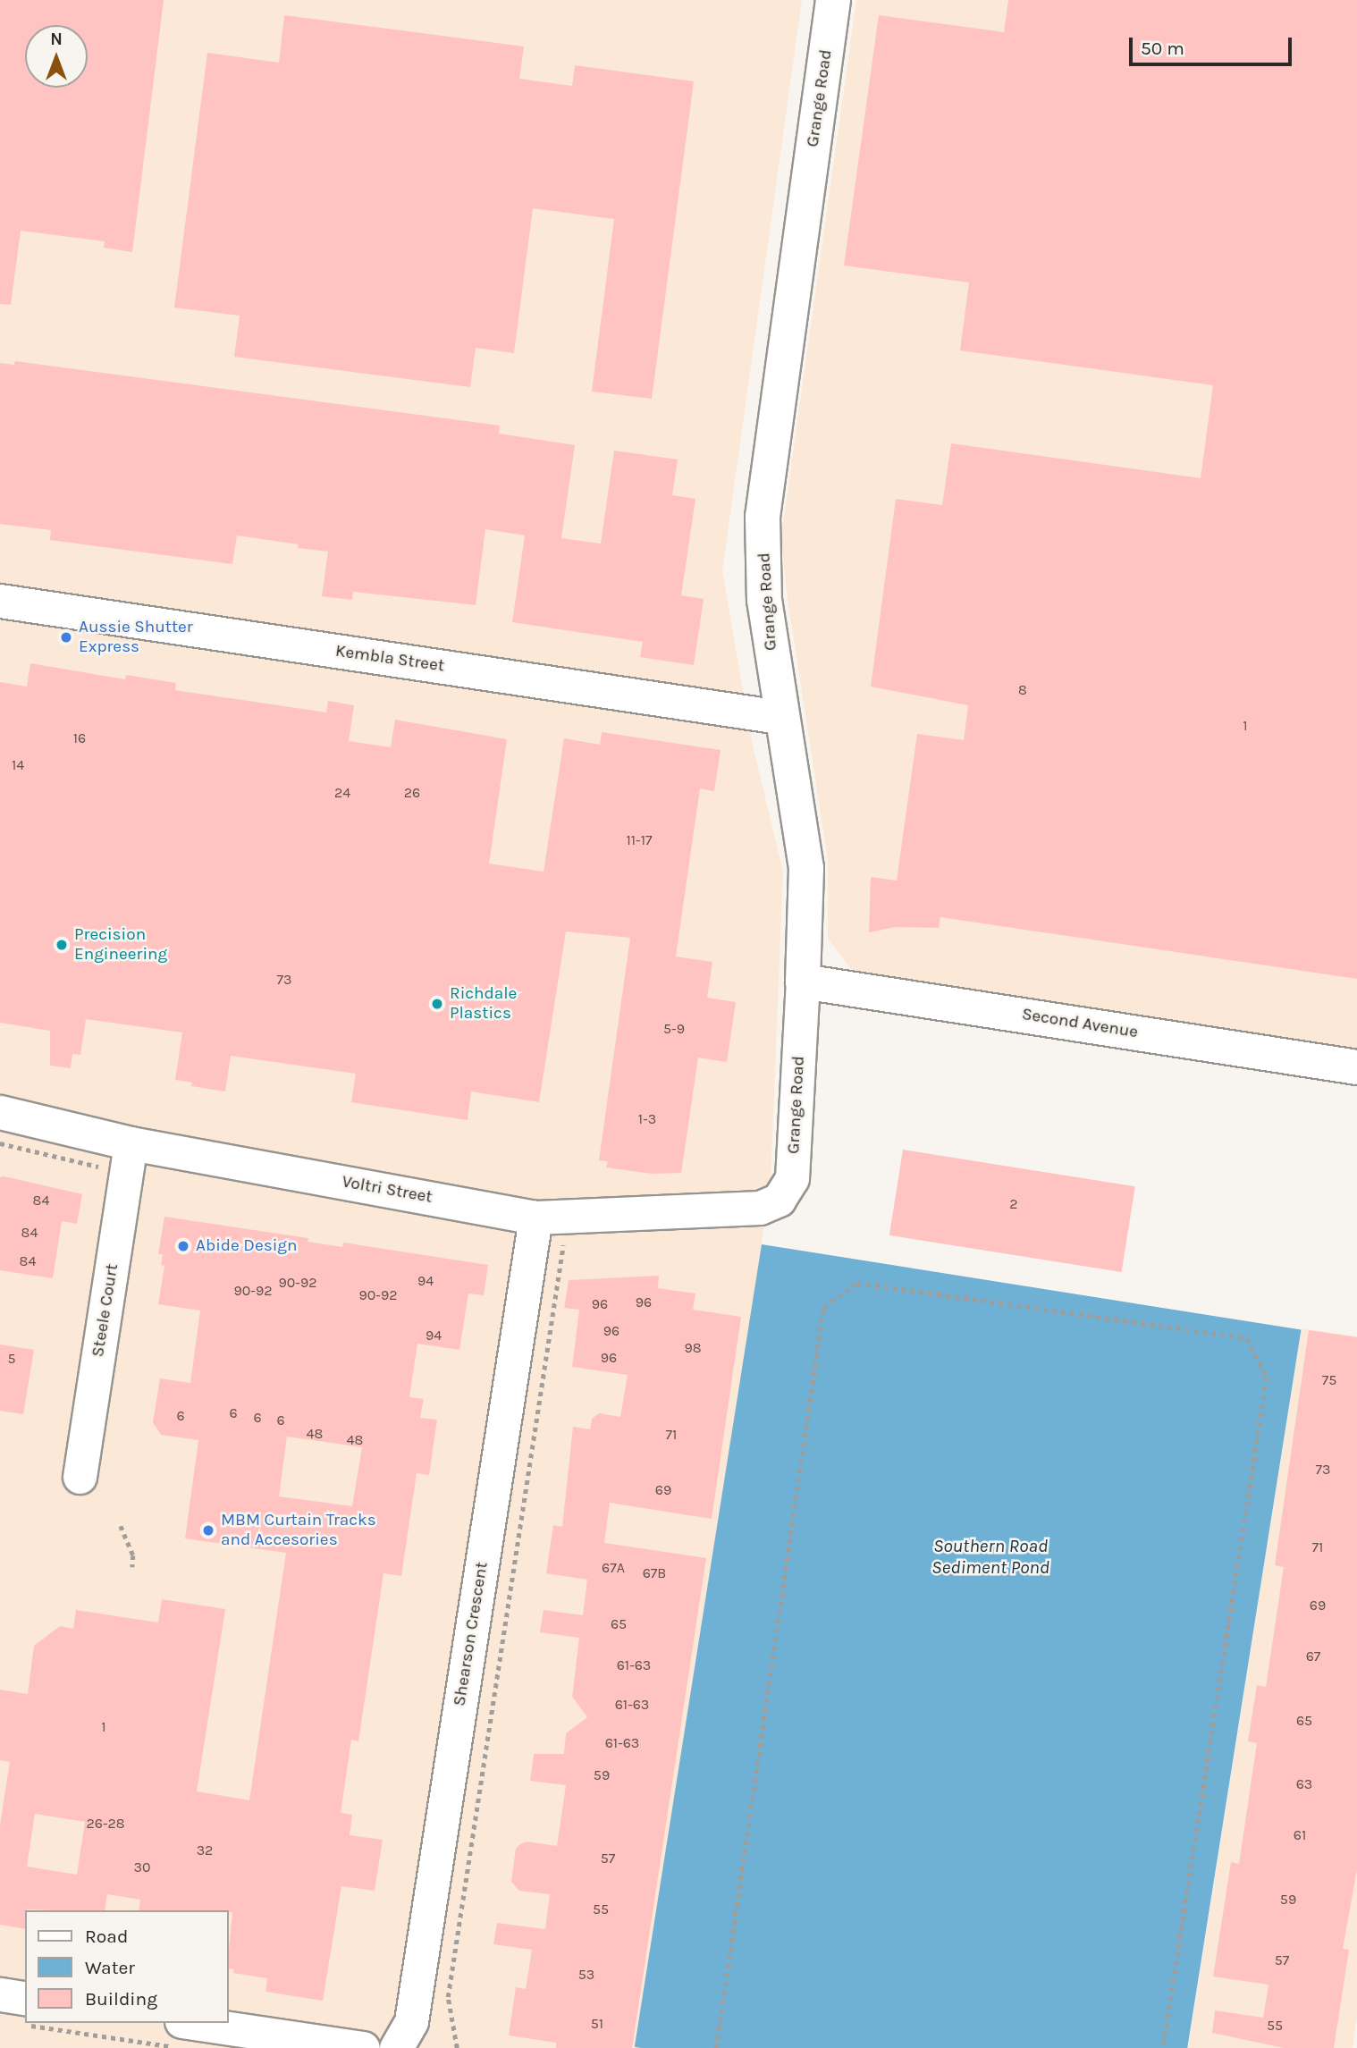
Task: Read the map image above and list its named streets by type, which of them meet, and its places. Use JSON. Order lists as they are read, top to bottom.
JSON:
{
  "streets": {
    "main road": ["Grange Road", "Second Avenue"],
    "street": [
      "Kembla Street",
      "Voltri Street",
      "Steele Court",
      "Shearson Crescent"
    ]
  },
  "crossings": [
    ["Grange Road", "Kembla Street"],
    ["Grange Road", "Second Avenue"],
    ["Grange Road", "Voltri Street"],
    ["Voltri Street", "Steele Court"],
    ["Voltri Street", "Shearson Crescent"]
  ],
  "water": ["Southern Road Sediment Pond"],
  "places": [
    "Aussie Shutter Express",
    "Precision Engineering",
    "Richdale Plastics",
    "Abide Design",
    "MBM Curtain Tracks and Accesories"
  ],
  "house_numbers": [
    "8",
    "1",
    "16",
    "14",
    "24",
    "26",
    "11-17",
    "73",
    "5-9",
    "1-3",
    "84",
    "2",
    "84",
    "84",
    "94",
    "90-92",
    "90-92",
    "90-92",
    "96",
    "96",
    "96",
    "94",
    "98",
    "96",
    "5",
    "75",
    "6",
    "6",
    "6",
    "6",
    "48",
    "71",
    "48",
    "73",
    "69",
    "71",
    "67A",
    "67B",
    "69",
    "65",
    "67",
    "61-63",
    "61-63",
    "65",
    "1",
    "61-63",
    "59",
    "63",
    "26-28",
    "61",
    "32",
    "57",
    "30",
    "59",
    "55",
    "57",
    "53",
    "51",
    "55"
  ],
  "legend": ["Road", "Water", "Building"],
  "scale_bar": "50 m",
  "north": "top"
}
